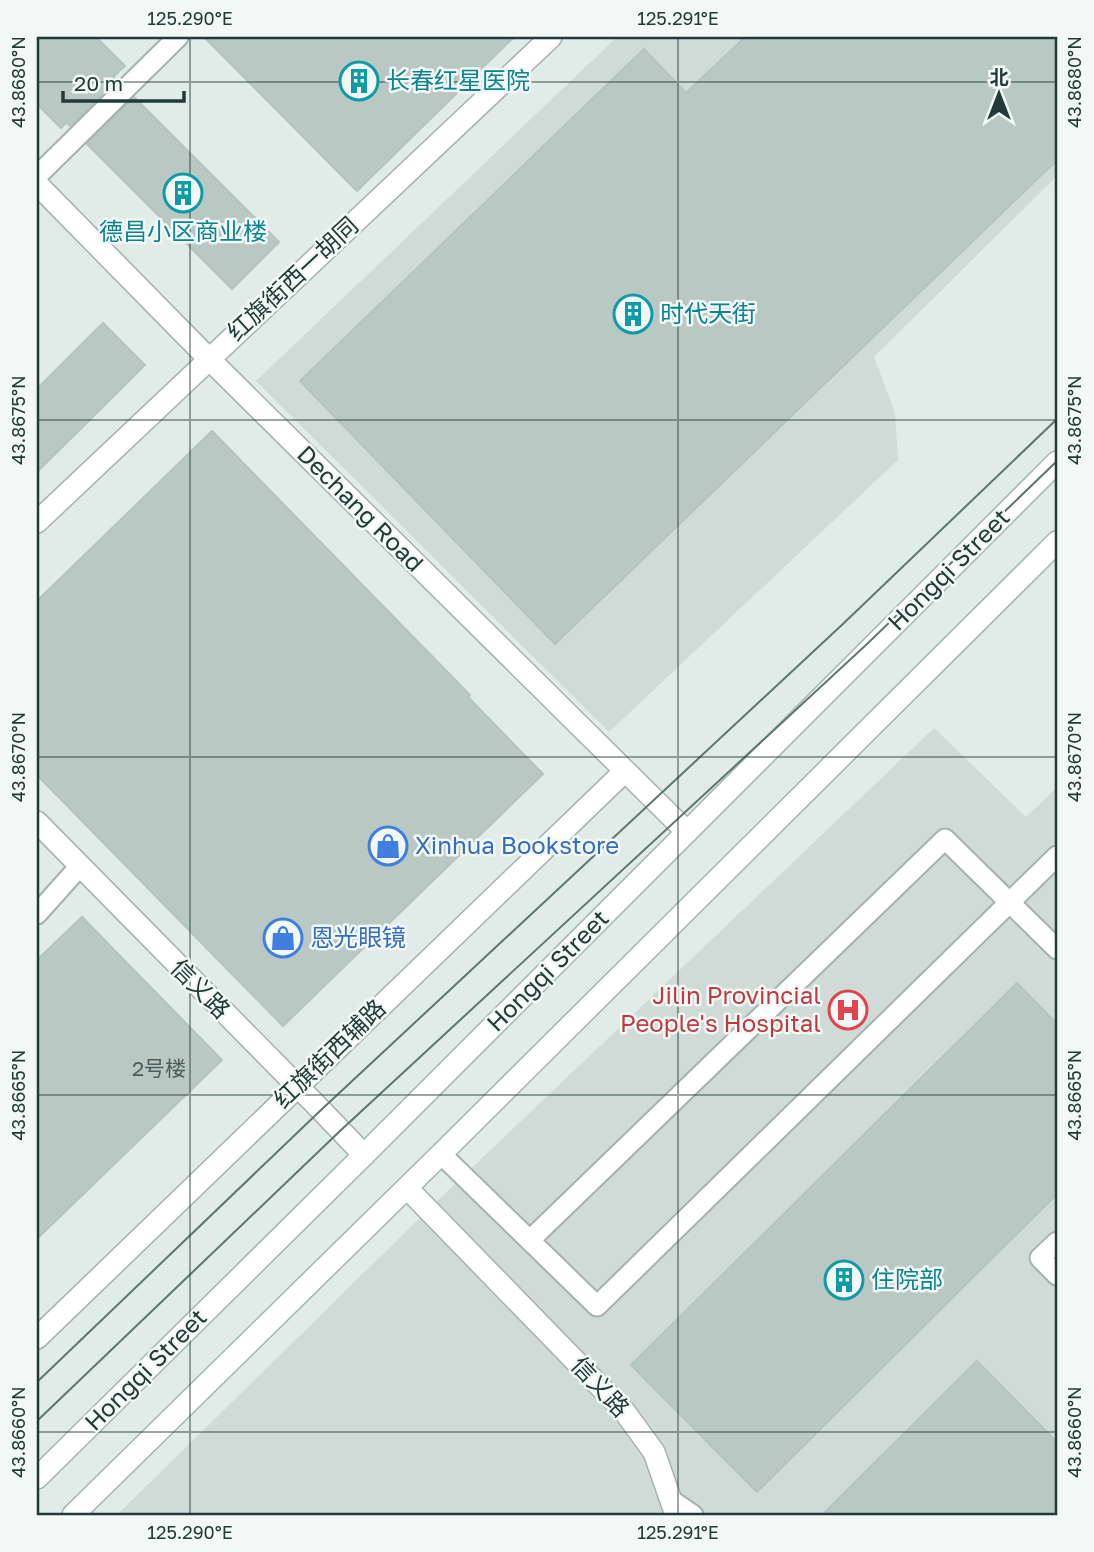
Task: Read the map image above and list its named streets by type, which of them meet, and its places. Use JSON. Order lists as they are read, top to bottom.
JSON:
{
  "streets": {
    "street": [
      "红旗街西一胡同",
      "Dechang Road",
      "Hongqi Street",
      "信义路",
      "红旗街西辅路"
    ]
  },
  "crossings": [
    ["红旗街西一胡同", "Dechang Road"],
    ["Dechang Road", "Hongqi Street"],
    ["Dechang Road", "红旗街西辅路"],
    ["Hongqi Street", "信义路"],
    ["信义路", "红旗街西辅路"]
  ],
  "places": {
    "building": [
      "长春红星医院",
      "德昌小区商业楼",
      "时代天街",
      "住院部"
    ],
    "shop": ["Xinhua Bookstore", "恩光眼镜"],
    "hospital": ["Jilin Provincial People's Hospital"]
  },
  "house_numbers": ["2号楼"],
  "scale_bar": "20 m",
  "north": "top",
  "coordinates": [
    "125.290°E",
    "125.291°E",
    "43.8680°N",
    "43.8675°N",
    "43.8670°N",
    "43.8665°N",
    "43.8660°N"
  ]
}
